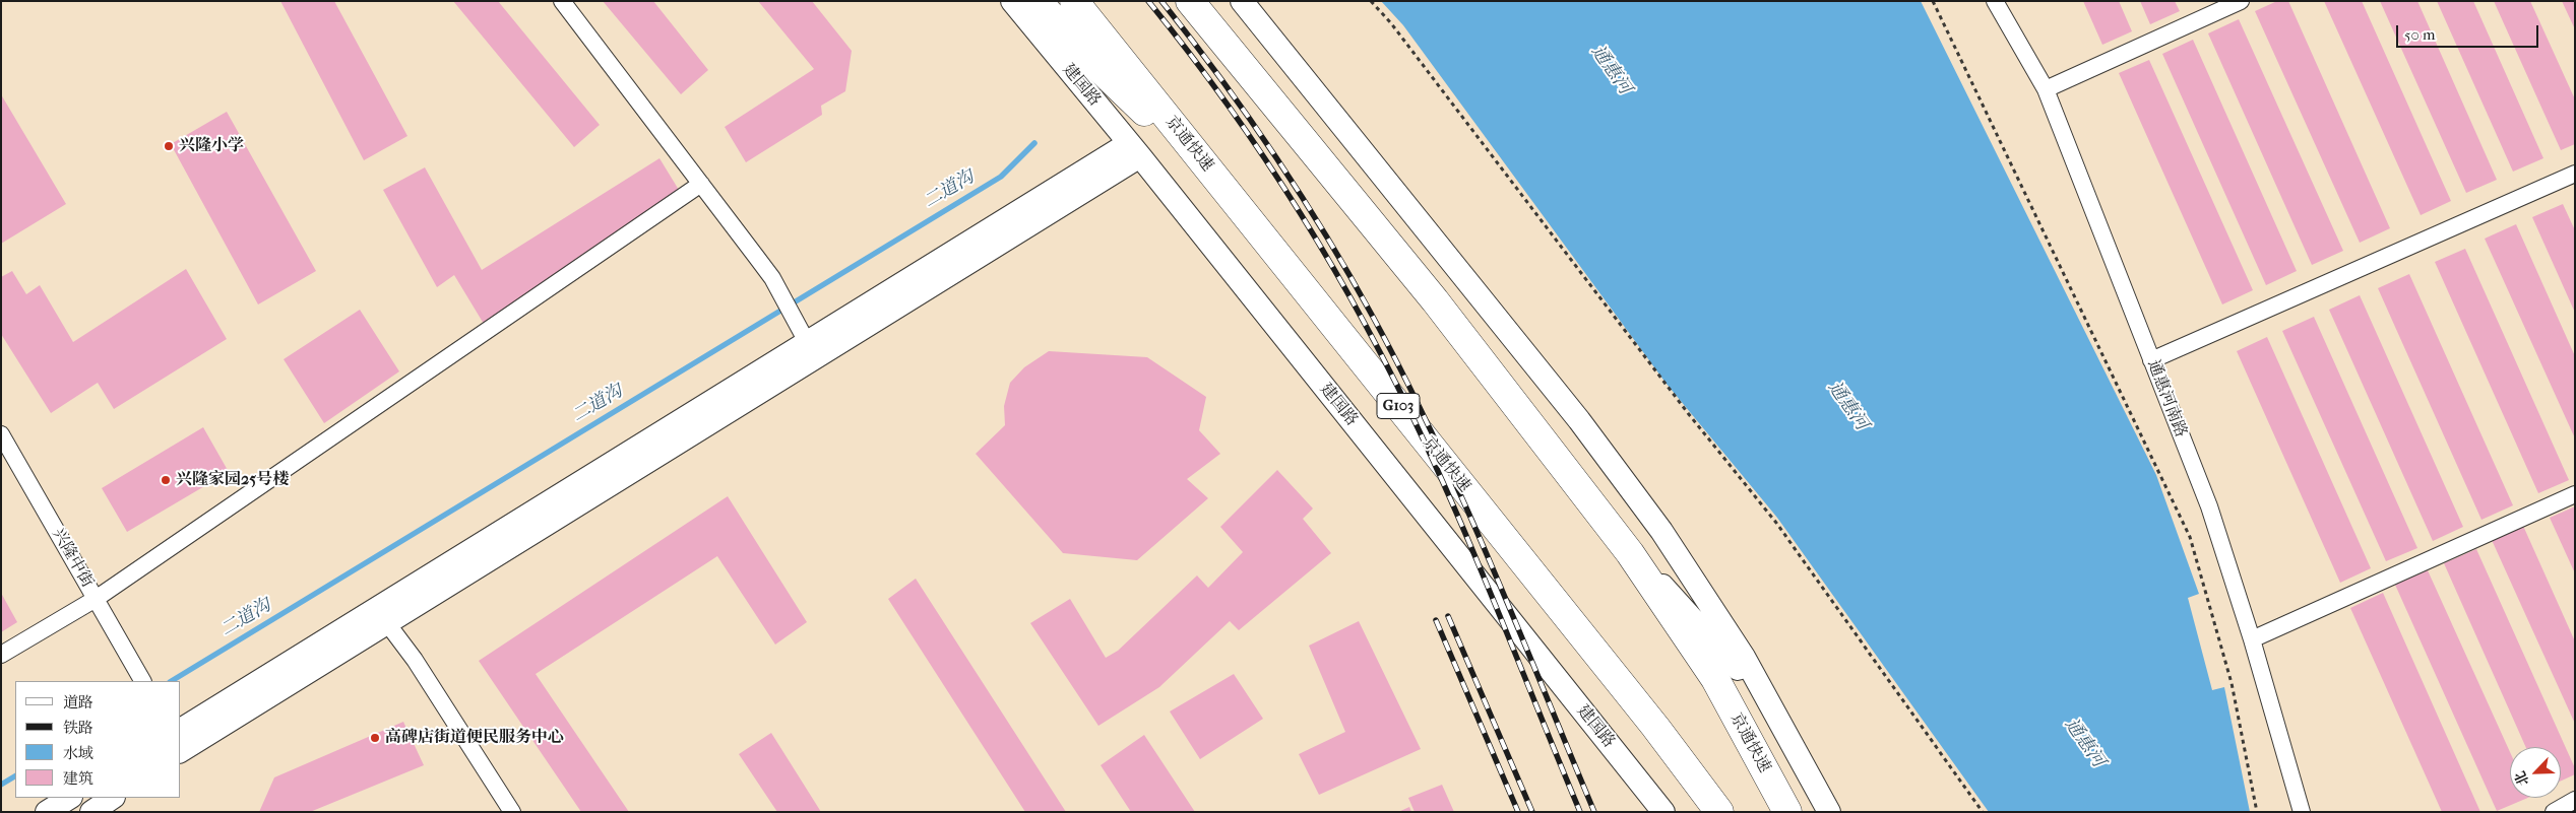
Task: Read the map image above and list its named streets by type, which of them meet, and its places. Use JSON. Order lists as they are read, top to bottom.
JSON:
{
  "streets": {
    "highway": ["京通快速", "G103"],
    "street": ["建国路", "通惠河南路", "兴隆中街"]
  },
  "water": ["通惠河", "二道沟"],
  "places": ["兴隆小学", "兴隆家园25号楼", "高碑店街道便民服务中心"],
  "legend": [
    "道路",
    "铁路",
    "水域",
    "建筑"
  ],
  "scale_bar": "50 m",
  "north": "bottom left"
}
